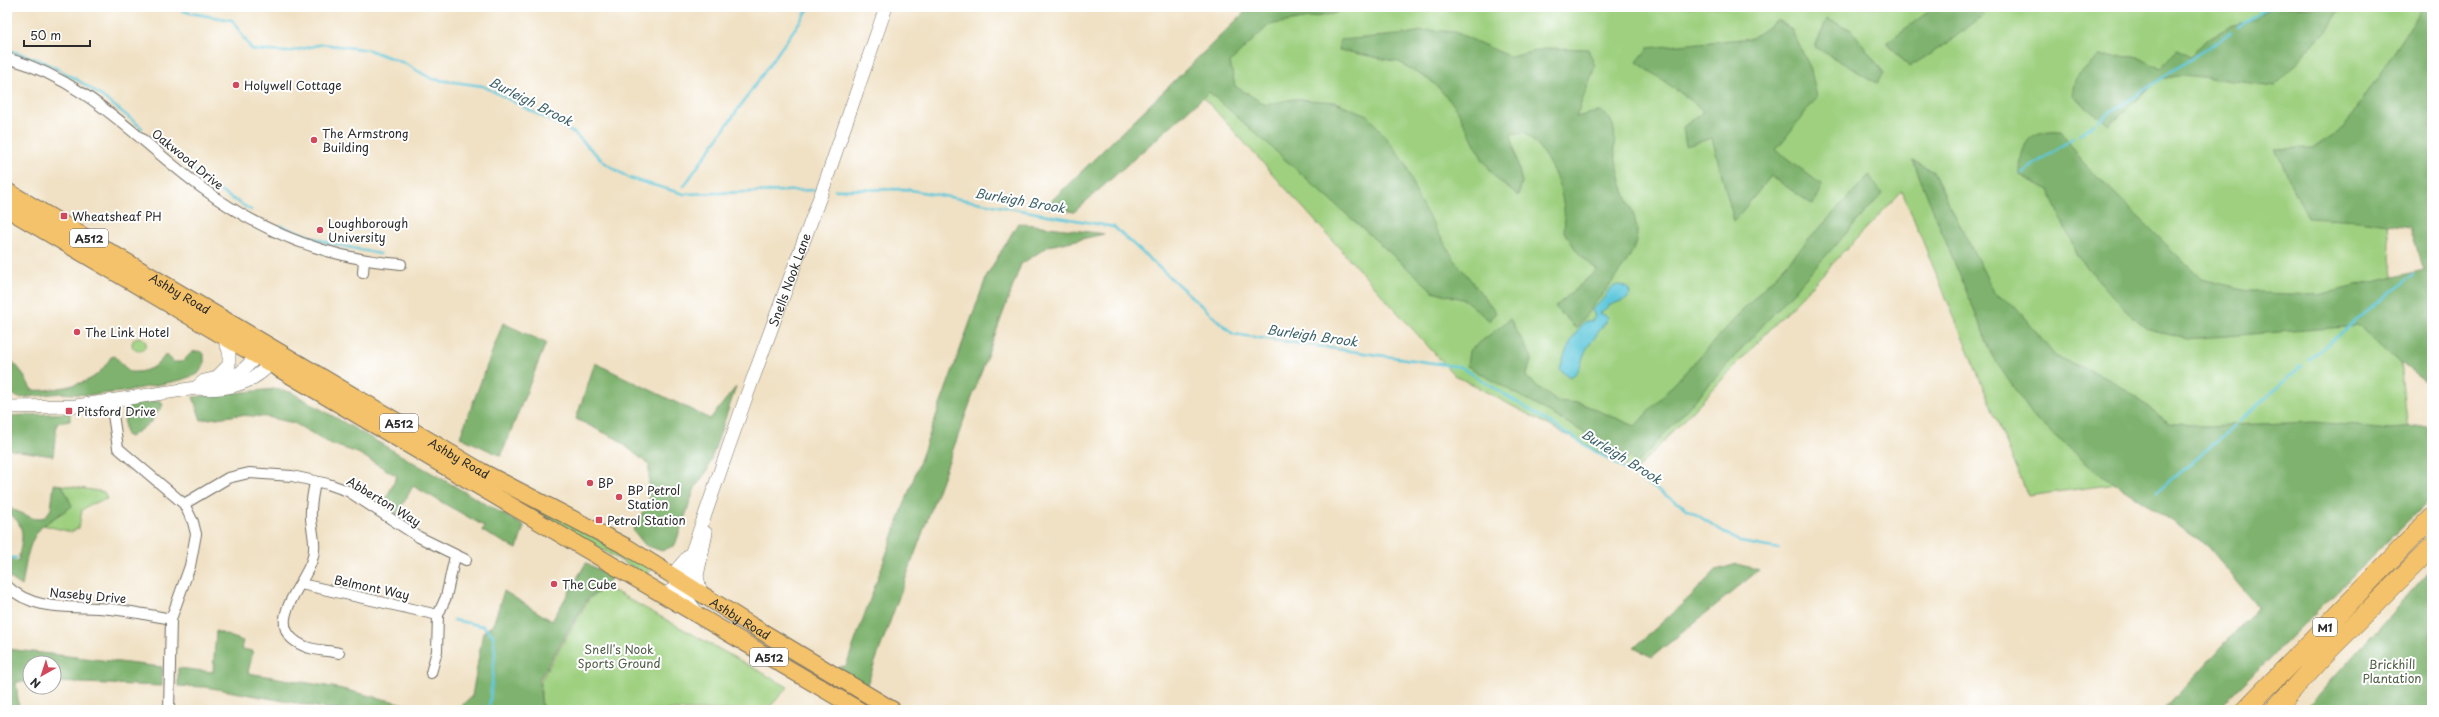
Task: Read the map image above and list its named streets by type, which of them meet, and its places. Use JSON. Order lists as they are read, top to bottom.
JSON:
{
  "streets": {
    "highway": ["M1"],
    "main road": ["A512", "Ashby Road"],
    "street": [
      "Oakwood Drive",
      "Snells Nook Lane",
      "Abberton Way",
      "Belmont Way",
      "Naseby Drive"
    ]
  },
  "crossings": [
    ["Snells Nook Lane", "Ashby Road"]
  ],
  "water": ["Burleigh Brook"],
  "parks": ["Snell's Nook Sports Ground", "Brickhill Plantation"],
  "places": {
    "other": [
      "Holywell Cottage",
      "The Armstrong Building",
      "Loughborough University",
      "The Link Hotel",
      "BP",
      "BP Petrol Station",
      "The Cube"
    ],
    "transit": ["Wheatsheaf PH", "Pitsford Drive", "Petrol Station"]
  },
  "scale_bar": "50 m",
  "north": "bottom left"
}
